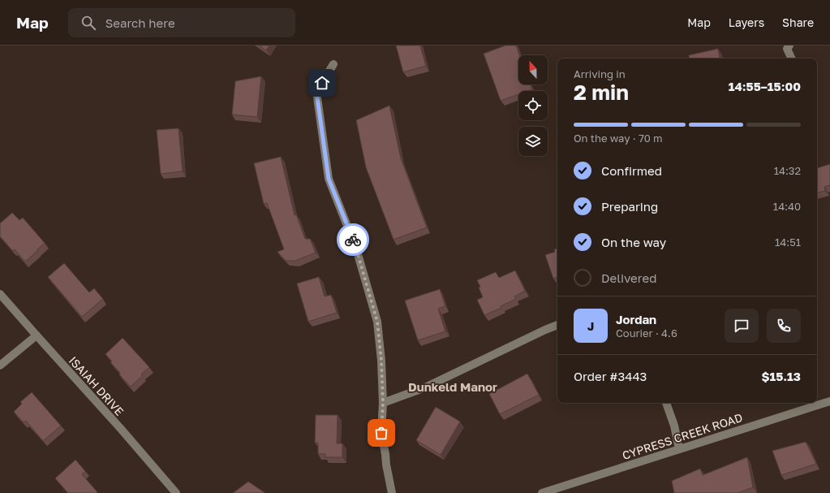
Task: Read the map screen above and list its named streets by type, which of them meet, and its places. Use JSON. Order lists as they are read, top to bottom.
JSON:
{
  "streets": {
    "street": ["ISAIAH DRIVE", "CYPRESS CREEK ROAD"]
  },
  "districts": ["Dunkeld Manor"],
  "north": "top",
  "page": {
    "header": "Map",
    "search": "Search here",
    "nav": ["Map", "Layers", "Share"],
    "heading": ["2 min", "Arriving in", "14:55–15:00"],
    "panel": [
      "Jordan",
      "Courier · 4.6",
      "Order #3443",
      "$15.13"
    ],
    "bar": "On the way · 70 m",
    "list": [
      ["Confirmed", "14:32"],
      ["Preparing", "14:40"],
      ["On the way", "14:51"],
      "Delivered"
    ],
    "round": "J"
  }
}
